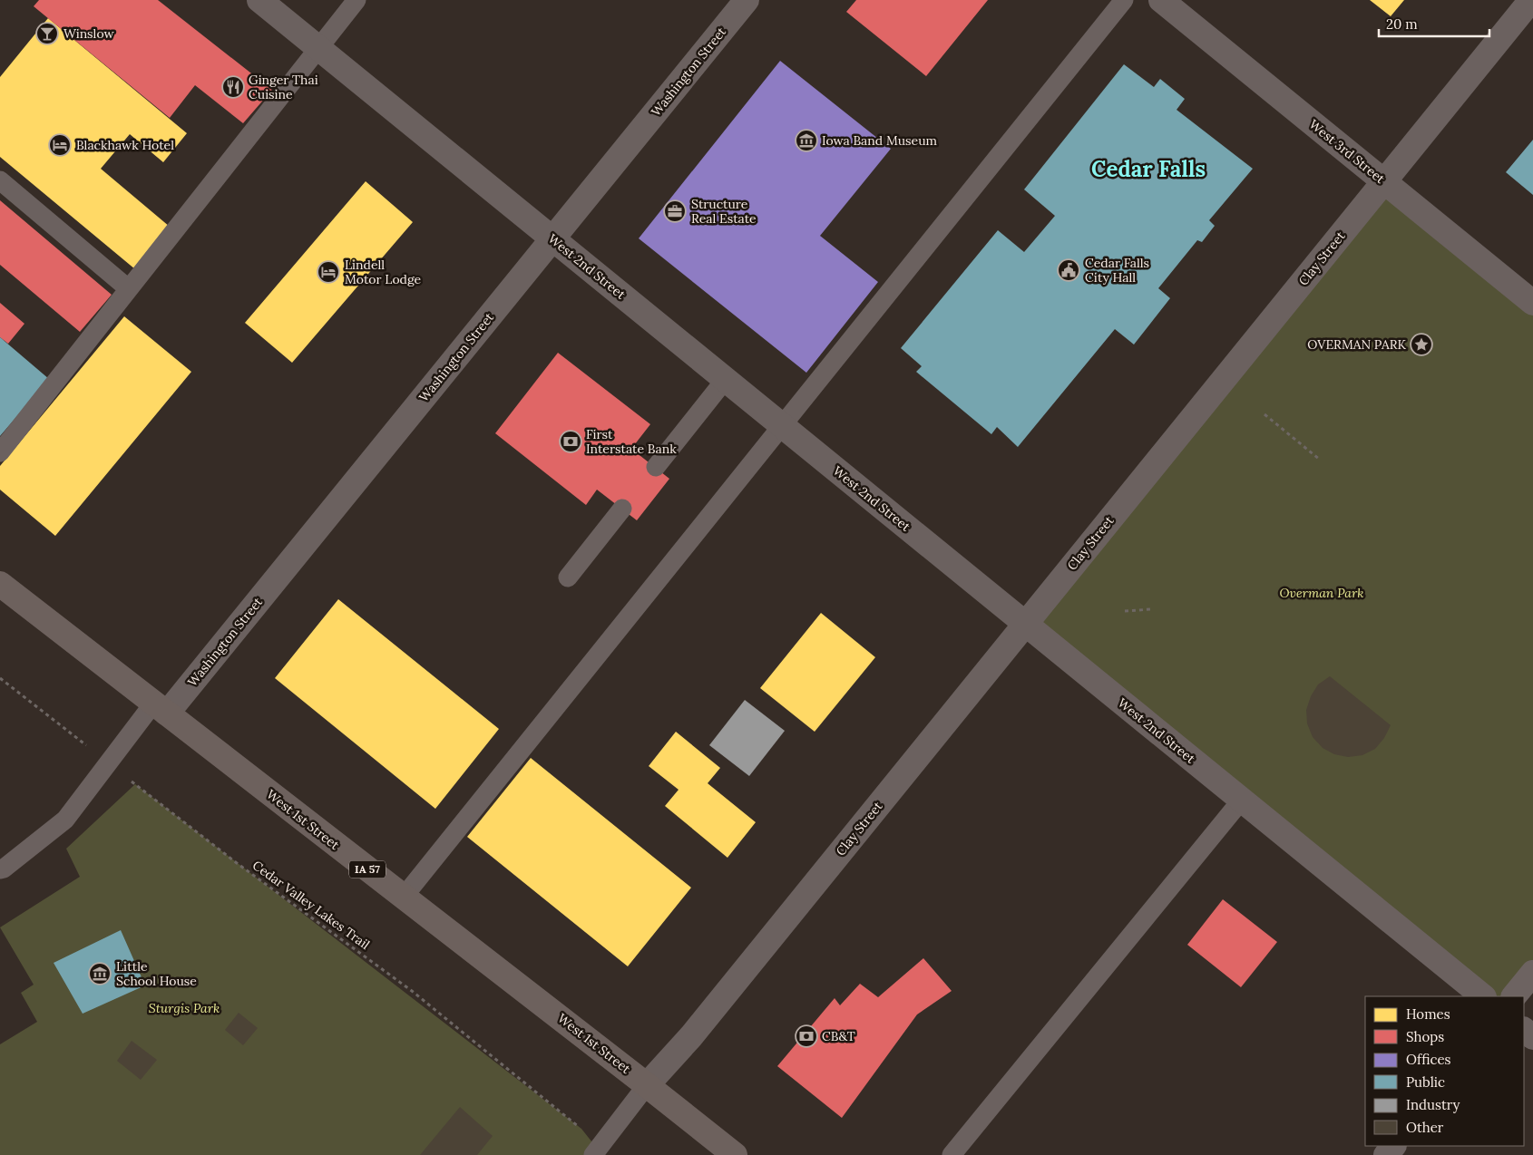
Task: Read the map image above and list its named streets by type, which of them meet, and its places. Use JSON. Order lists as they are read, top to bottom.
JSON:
{
  "streets": {
    "main road": ["West 1st Street", "IA 57"],
    "street": [
      "Washington Street",
      "West 3rd Street",
      "Clay Street",
      "West 2nd Street"
    ],
    "path": ["Cedar Valley Lakes Trail"]
  },
  "crossings": [
    ["Washington Street", "West 2nd Street"],
    ["Washington Street", "West 1st Street"],
    ["West 3rd Street", "Clay Street"],
    ["Clay Street", "West 2nd Street"],
    ["Clay Street", "West 1st Street"]
  ],
  "districts": ["Cedar Falls"],
  "parks": ["Overman Park", "Sturgis Park"],
  "places": {
    "bar": ["Winslow"],
    "restaurant": ["Ginger Thai Cuisine"],
    "museum": ["Iowa Band Museum", "Little School House"],
    "hotel": ["Blackhawk Hotel", "Lindell Motor Lodge"],
    "office": ["Structure Real Estate"],
    "public building": ["Cedar Falls City Hall"],
    "place": ["OVERMAN PARK"],
    "bank": ["First Interstate Bank", "CB&T"]
  },
  "legend": [
    "Homes",
    "Shops",
    "Offices",
    "Public",
    "Industry",
    "Other"
  ],
  "scale_bar": "20 m"
}
